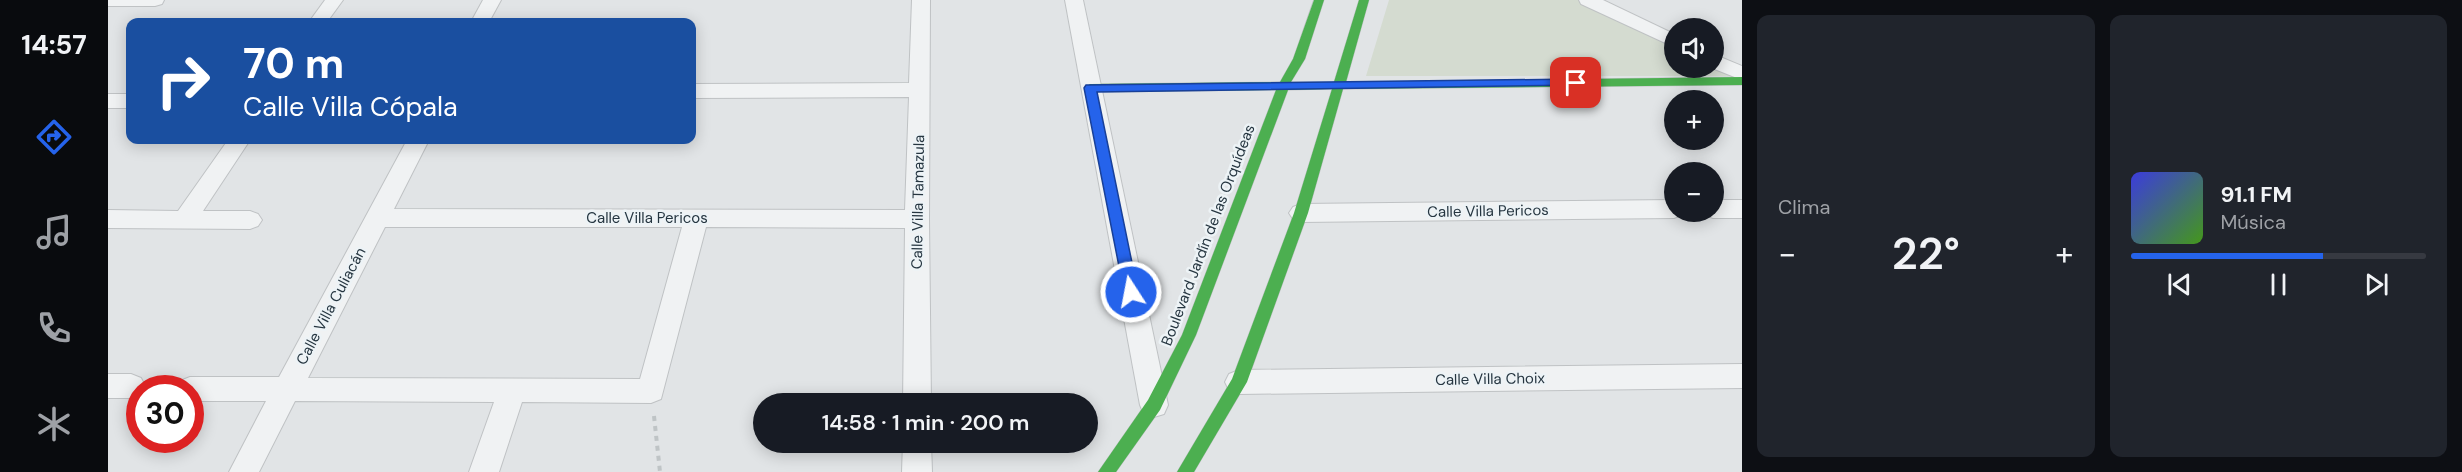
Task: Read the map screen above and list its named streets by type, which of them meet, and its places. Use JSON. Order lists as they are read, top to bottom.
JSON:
{
  "streets": {
    "street": [
      "Calle Villa Tamazula",
      "Calle Villa Pericos",
      "Boulevard Jardín de las Orquídeas",
      "Calle Villa Culiacán",
      "Calle Villa Choix"
    ]
  },
  "crossings": [
    ["Calle Villa Tamazula", "Calle Villa Pericos"],
    ["Calle Villa Pericos", "Calle Villa Culiacán"]
  ],
  "page": {
    "tabs": "14:57",
    "tile": "Clima",
    "map_buttons": ["+", "−"],
    "turn": ["70 m", "Calle Villa Cópala"],
    "song": ["91.1 FM", "Música"],
    "heat": ["−", "22°", "+"],
    "limit": "30",
    "trip": "14:58 · 1 min · 200 m"
  }
}
